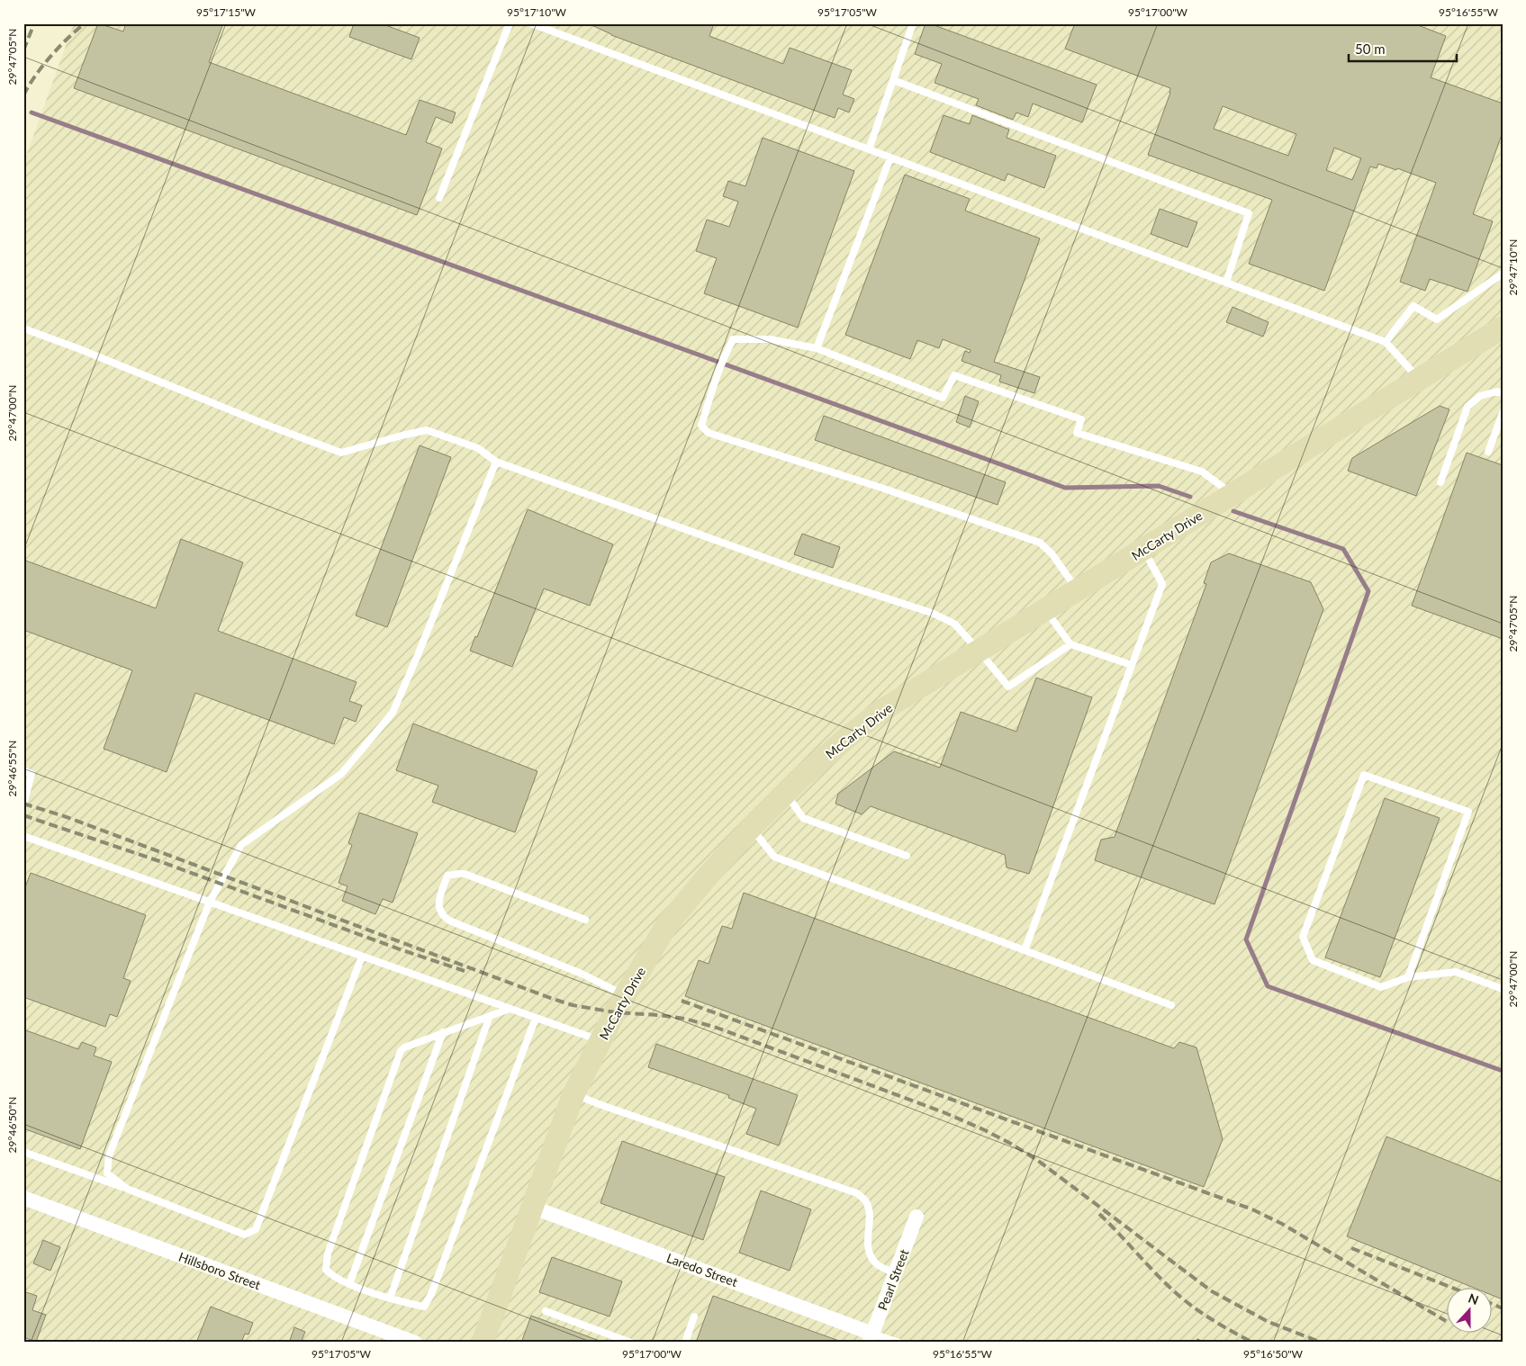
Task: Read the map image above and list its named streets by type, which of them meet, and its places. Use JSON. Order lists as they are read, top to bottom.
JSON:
{
  "streets": {
    "main road": ["McCarty Drive"],
    "street": ["Laredo Street", "Hillsboro Street", "Pearl Street"]
  },
  "crossings": [
    ["McCarty Drive", "Laredo Street"],
    ["Laredo Street", "Pearl Street"]
  ],
  "scale_bar": "50 m",
  "north": "top",
  "coordinates": [
    "95°17'15\"W",
    "95°17'10\"W",
    "95°17'05\"W",
    "95°17'00\"W",
    "95°16'55\"W",
    "29°47'05\"N",
    "29°47'10\"N",
    "29°47'00\"N",
    "29°46'55\"N",
    "29°46'50\"N",
    "95°16'50\"W"
  ]
}
